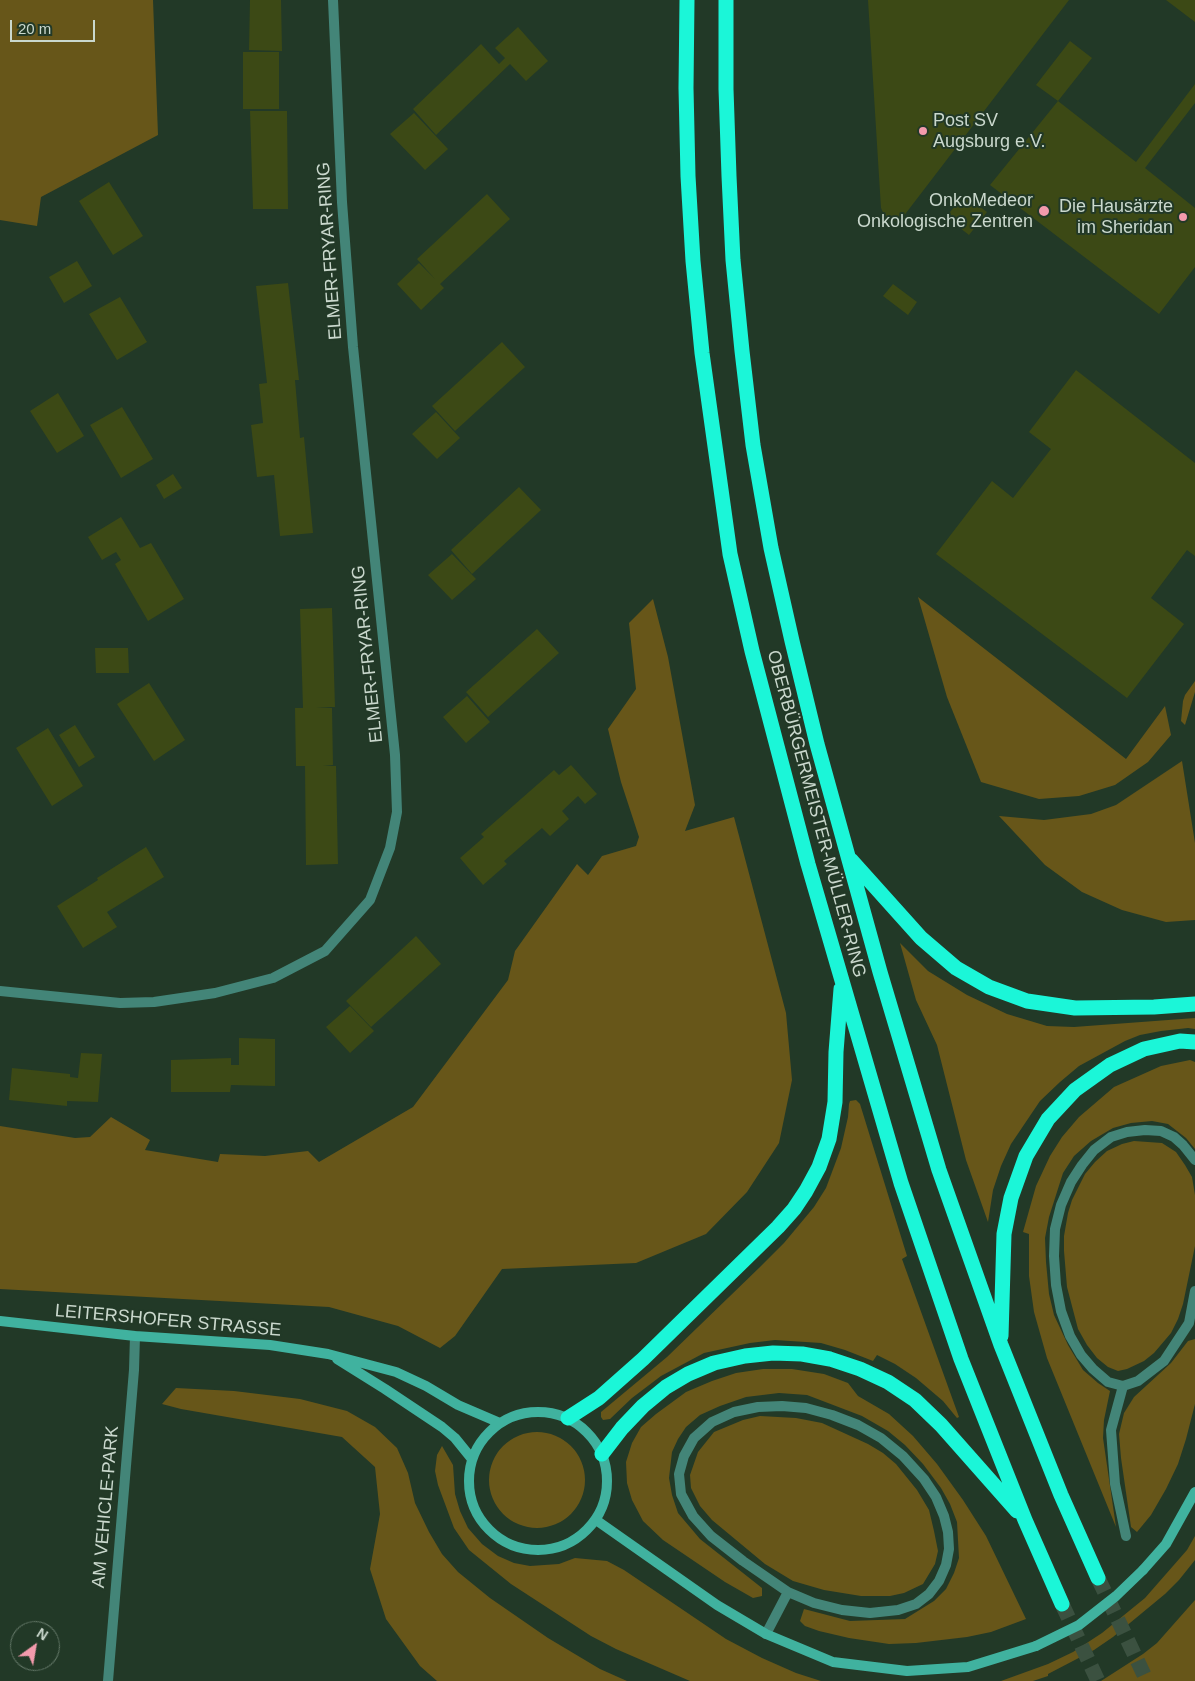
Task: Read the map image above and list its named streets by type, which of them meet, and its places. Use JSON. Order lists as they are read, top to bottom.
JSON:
{
  "streets": {
    "highway": ["OBERBÜRGERMEISTER-MÜLLER-RING"],
    "street": ["ELMER-FRYAR-RING", "LEITERSHOFER STRASSE", "AM VEHICLE-PARK"]
  },
  "crossings": [
    ["LEITERSHOFER STRASSE", "AM VEHICLE-PARK"]
  ],
  "places": ["Post SV Augsburg e.V.", "OnkoMedeor Onkologische Zentren", "Die Hausärzte im Sheridan"],
  "scale_bar": "20 m",
  "north": "top right"
}
